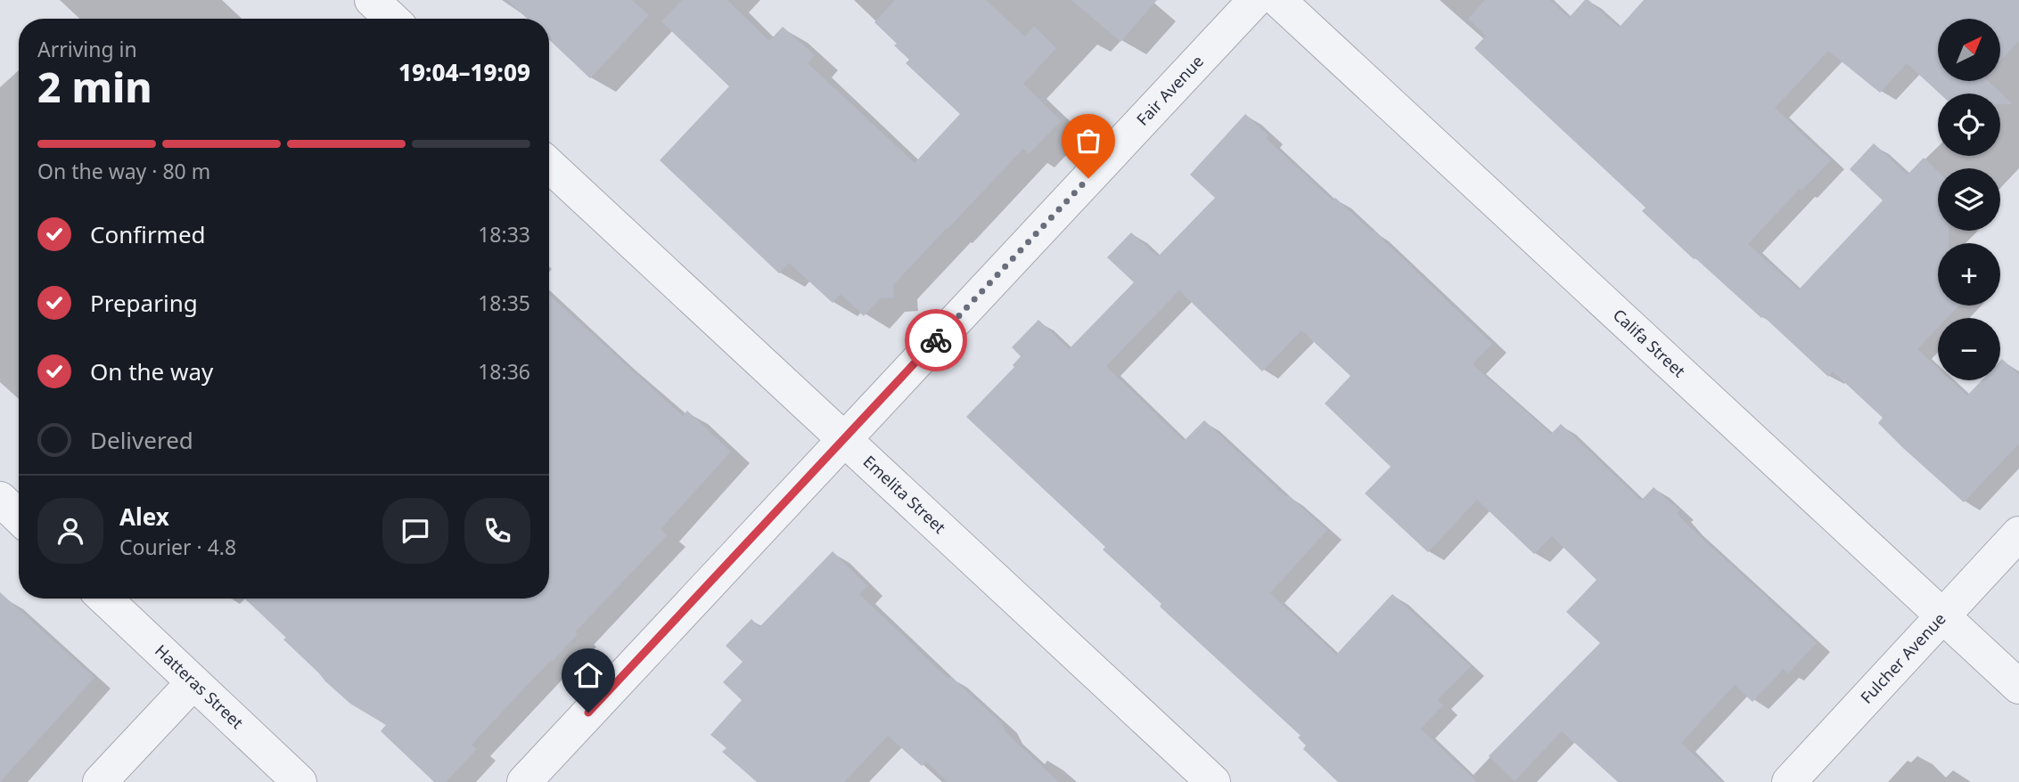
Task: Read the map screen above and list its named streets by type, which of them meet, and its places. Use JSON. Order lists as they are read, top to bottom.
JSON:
{
  "streets": {
    "street": [
      "Fair Avenue",
      "Califa Street",
      "Emelita Street",
      "Fulcher Avenue",
      "Hatteras Street"
    ]
  },
  "crossings": [
    ["Fair Avenue", "Emelita Street"],
    ["Califa Street", "Fulcher Avenue"]
  ],
  "north": "top right",
  "page": {
    "map_buttons": ["+", "−"],
    "heading": ["2 min", "Arriving in", "19:04–19:09"],
    "panel": ["Alex", "Courier · 4.8"],
    "bar": "On the way · 80 m",
    "list": [
      ["Confirmed", "18:33"],
      ["Preparing", "18:35"],
      ["On the way", "18:36"],
      "Delivered"
    ]
  }
}
